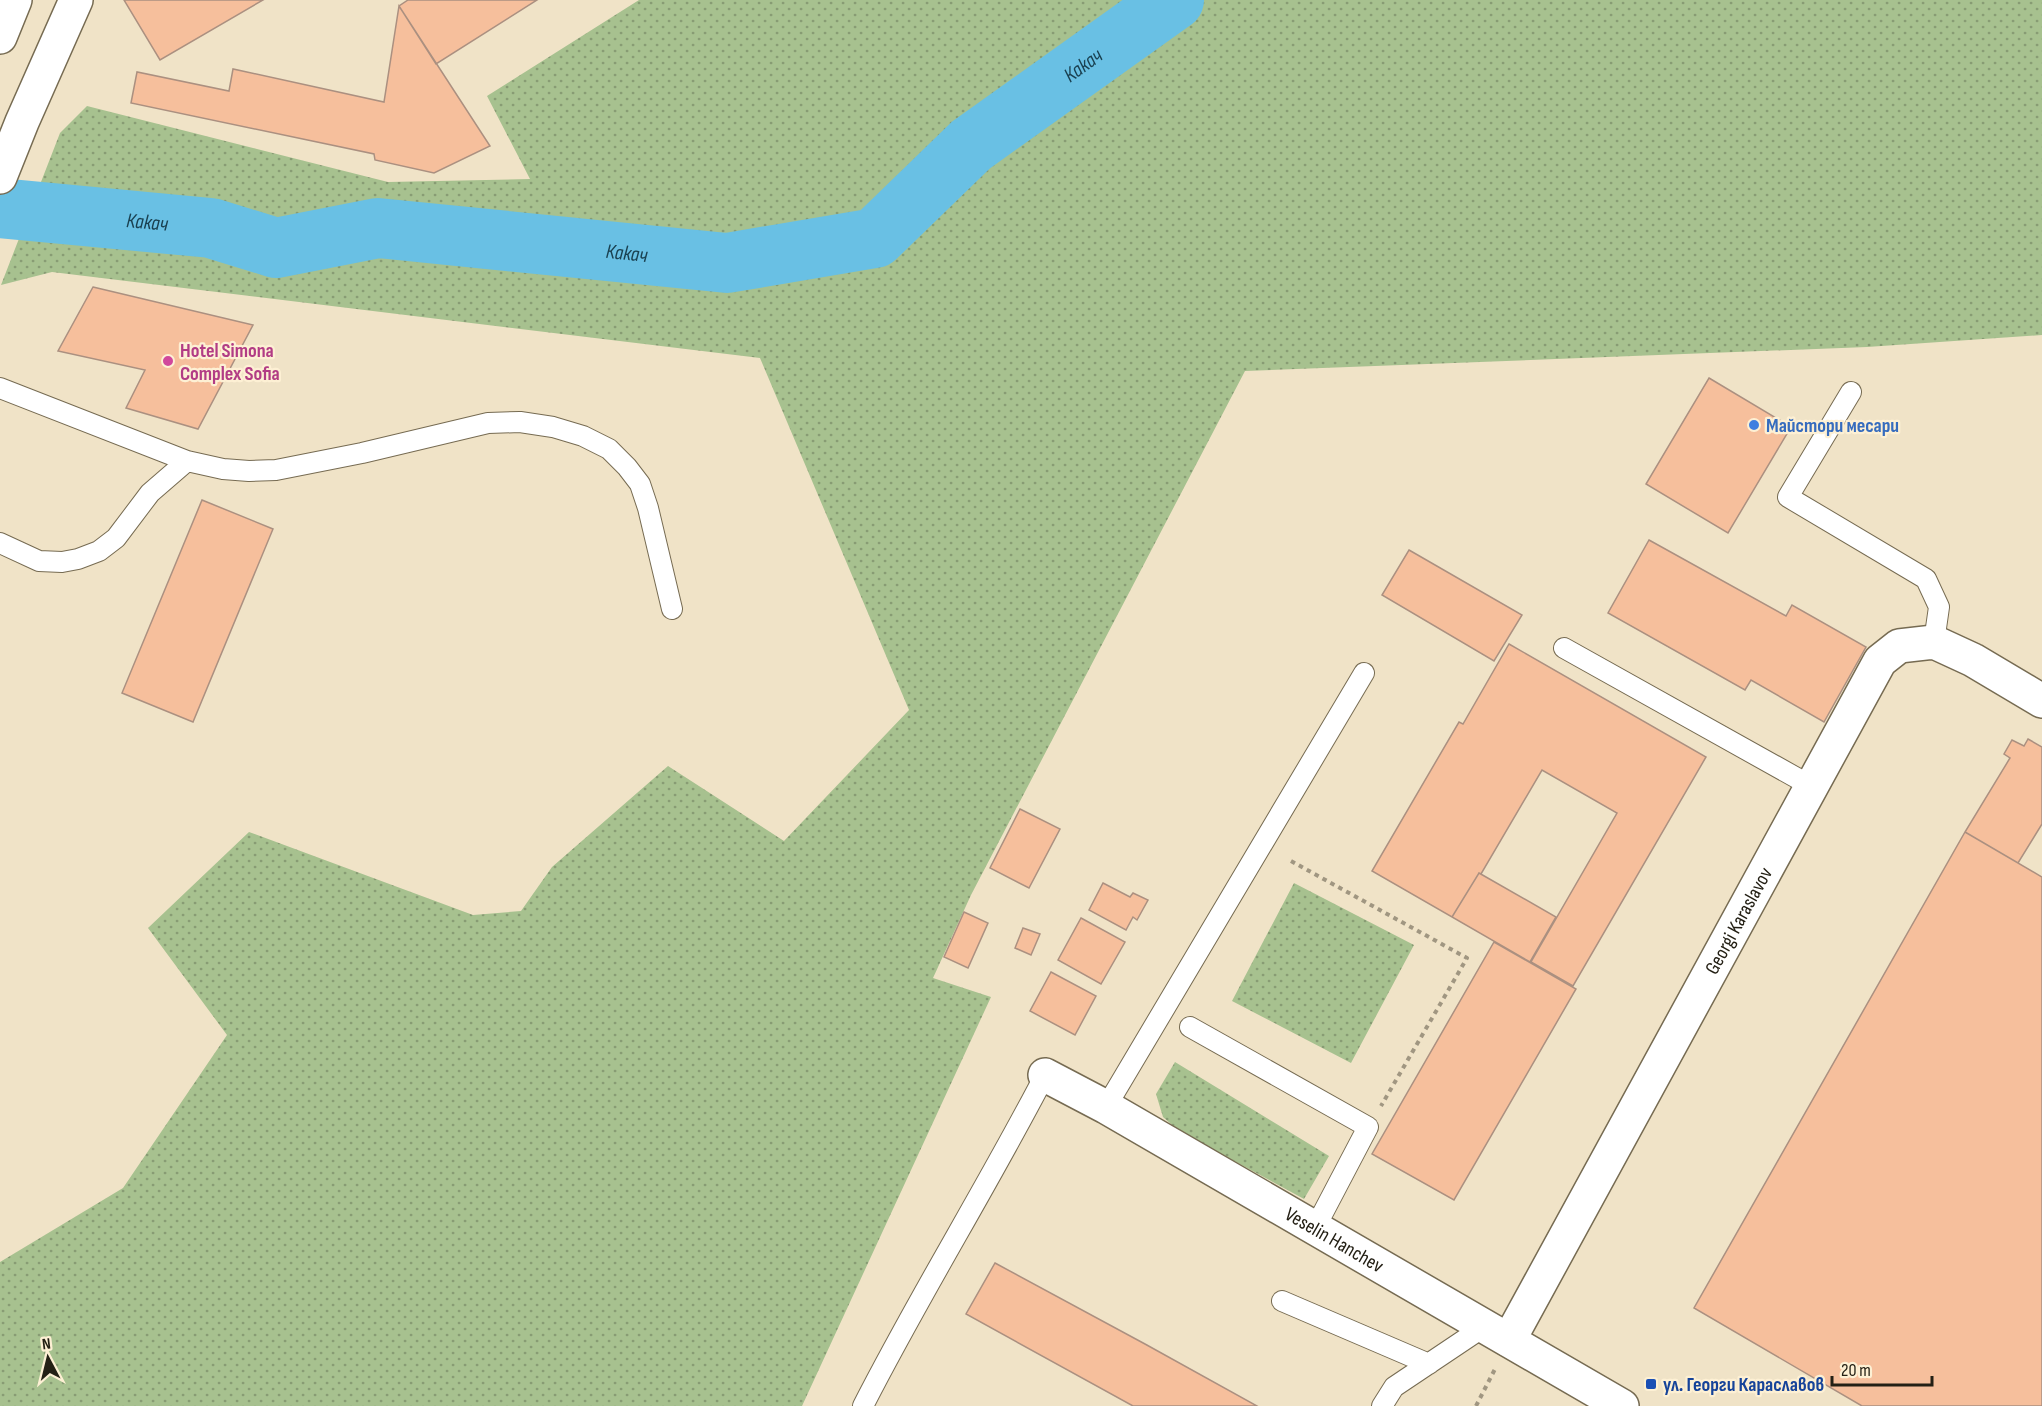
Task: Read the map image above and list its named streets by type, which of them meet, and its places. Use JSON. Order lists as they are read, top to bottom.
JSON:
{
  "streets": {
    "main road": ["Georgi Karaslavov", "Veselin Hanchev"]
  },
  "crossings": [
    ["Georgi Karaslavov", "Veselin Hanchev"]
  ],
  "water": ["Какач"],
  "places": {
    "other": ["Hotel Simona Complex Sofia", "Майстори месари"],
    "transit": ["ул. Георги Караславов"]
  },
  "scale_bar": "20 m",
  "north": "top"
}
